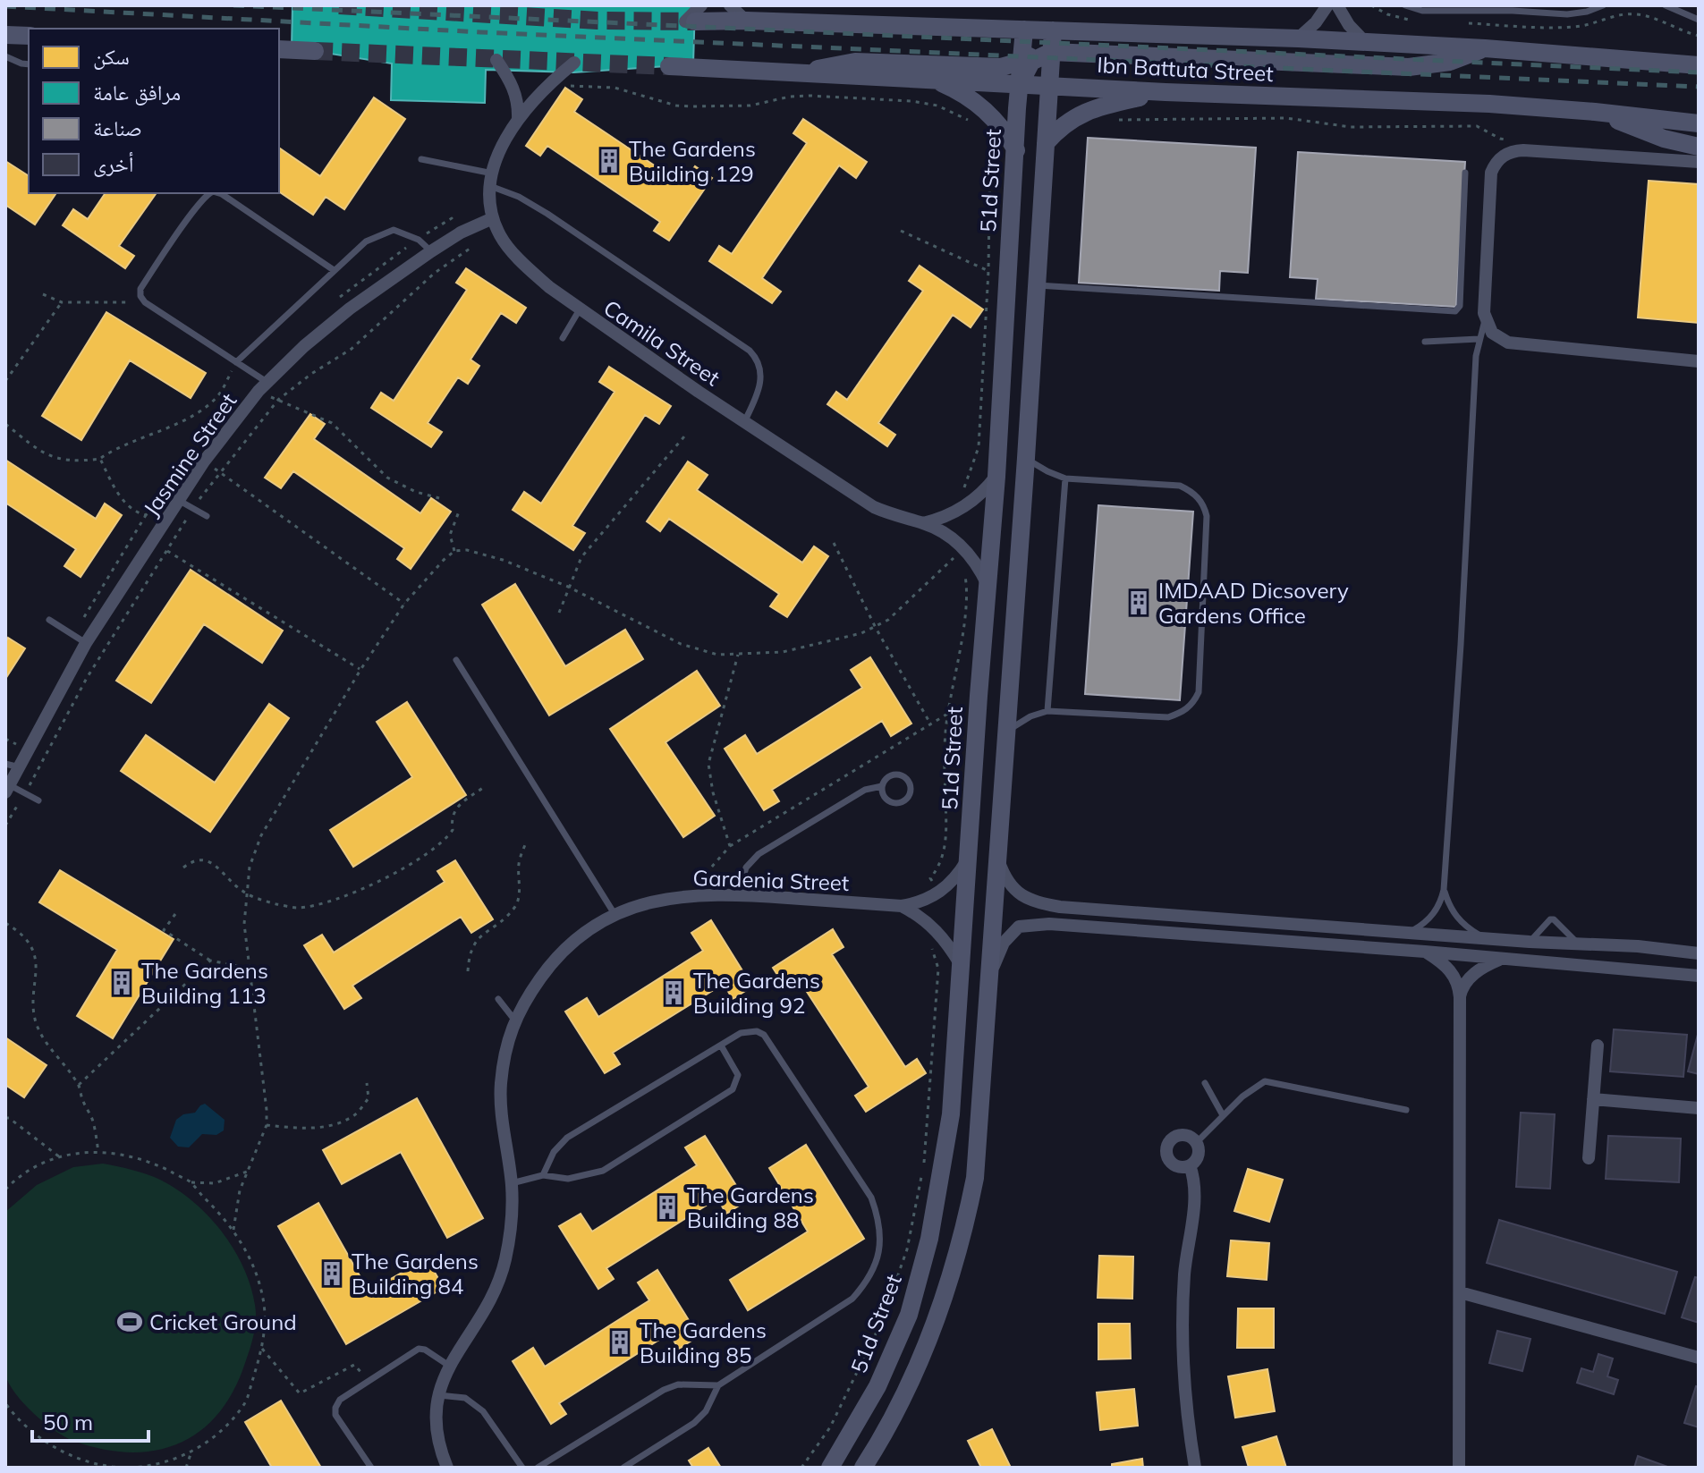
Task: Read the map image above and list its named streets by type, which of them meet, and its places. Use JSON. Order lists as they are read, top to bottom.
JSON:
{
  "streets": {
    "main road": ["Ibn Battuta Street", "51d Street"],
    "street": ["Camila Street", "Jasmine Street", "Gardenia Street"]
  },
  "crossings": [
    ["Ibn Battuta Street", "51d Street"],
    ["51d Street", "Camila Street"],
    ["51d Street", "Gardenia Street"],
    ["Camila Street", "Jasmine Street"]
  ],
  "places": {
    "building": [
      "The Gardens Building 129",
      "IMDAAD Dicsovery Gardens Office",
      "The Gardens Building 113",
      "The Gardens Building 92",
      "The Gardens Building 88",
      "The Gardens Building 84",
      "The Gardens Building 85"
    ],
    "sports": ["Cricket Ground"]
  },
  "legend": [
    "سكن",
    "مرافق عامة",
    "صناعة",
    "أخرى"
  ],
  "scale_bar": "50 m"
}
